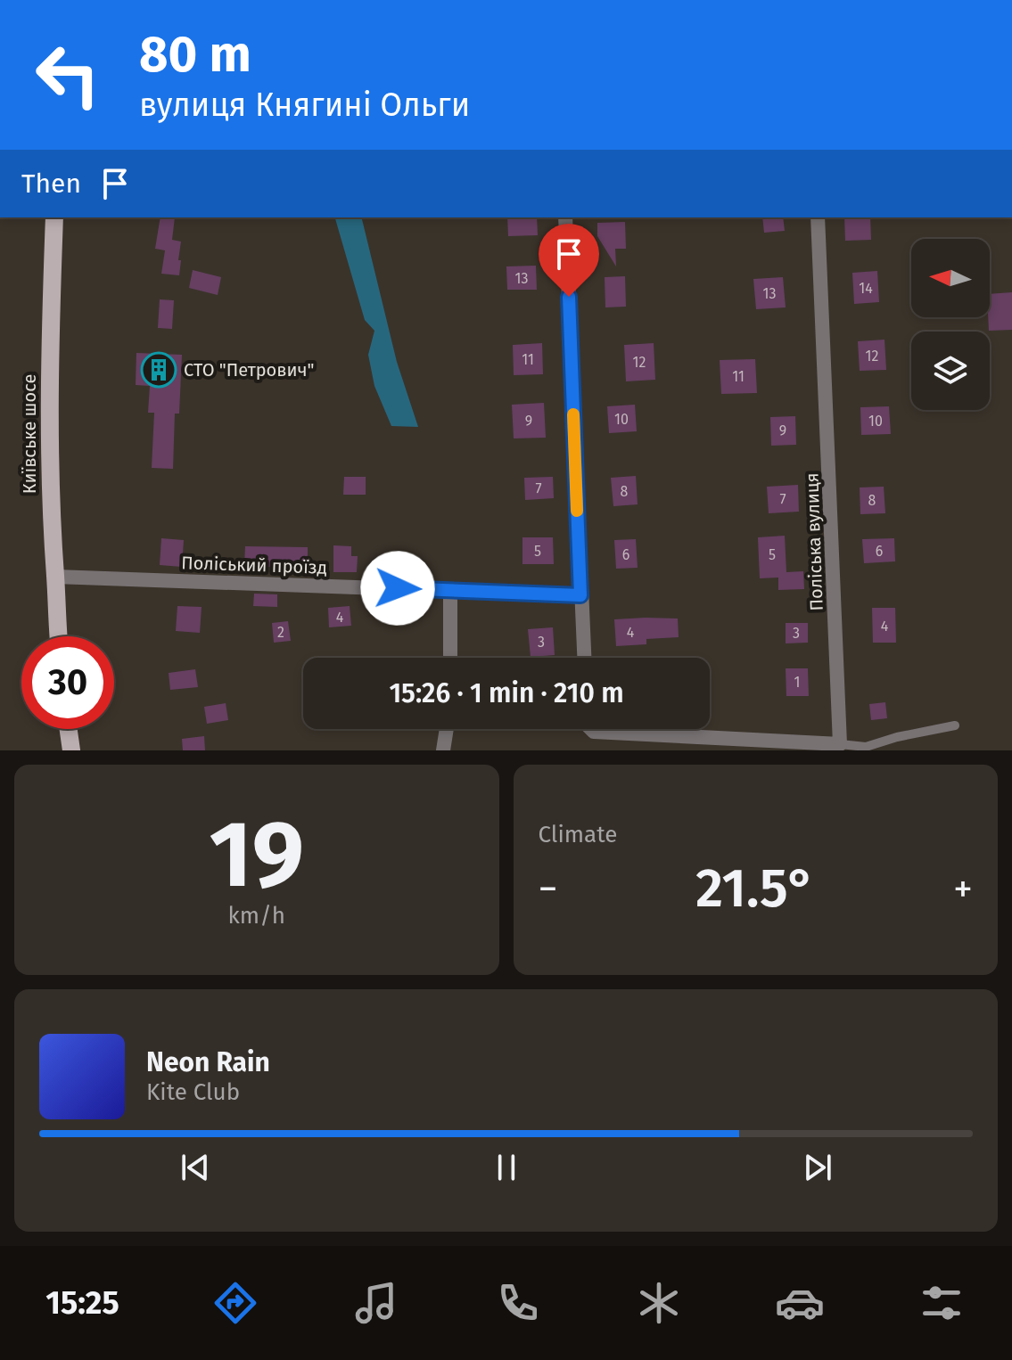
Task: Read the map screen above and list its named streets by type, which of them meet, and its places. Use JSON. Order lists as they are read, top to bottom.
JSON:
{
  "streets": {
    "main road": ["Київське шосе"],
    "street": ["Поліська вулиця", "Поліський проїзд"]
  },
  "crossings": [
    ["Київське шосе", "Поліський проїзд"]
  ],
  "places": {
    "building": ["СТО \"Петрович\""]
  },
  "house_numbers": [
    "13",
    "14",
    "13",
    "12",
    "11",
    "12",
    "11",
    "10",
    "9",
    "10",
    "9",
    "7",
    "8",
    "7",
    "8",
    "5",
    "6",
    "6",
    "5",
    "4",
    "4",
    "2",
    "4",
    "3",
    "3",
    "1"
  ],
  "north": "left",
  "page": {
    "turn": ["80 m", "вулиця Княгині Ольги"],
    "then": "Then",
    "limit": "30",
    "trip": "15:26 · 1 min · 210 m",
    "tile": [
      ["19", "km/h"],
      "Climate"
    ],
    "heat": ["−", "21.5°", "+"],
    "song": ["Neon Rain", "Kite Club"],
    "tabs": "15:25"
  }
}
